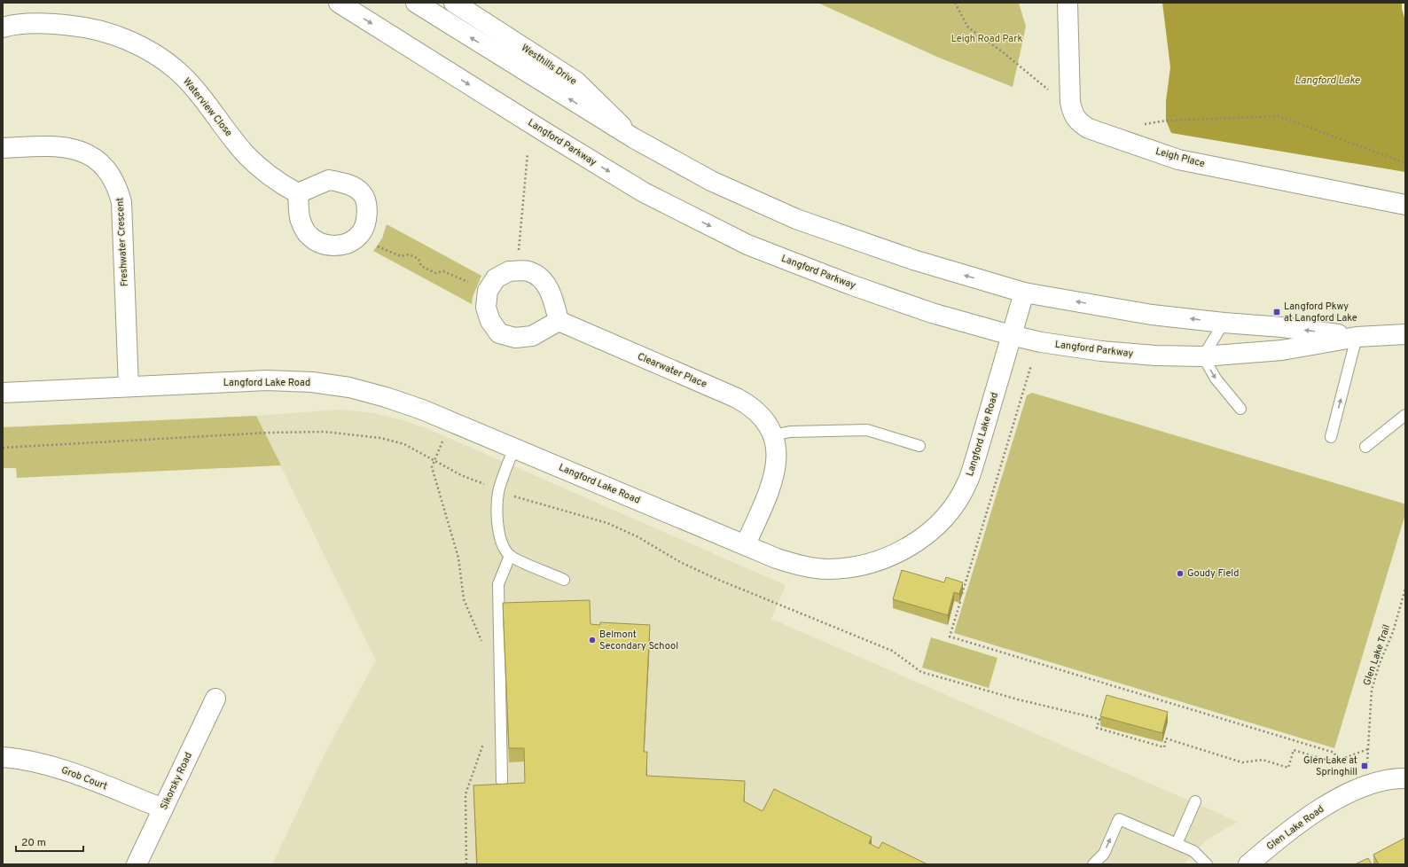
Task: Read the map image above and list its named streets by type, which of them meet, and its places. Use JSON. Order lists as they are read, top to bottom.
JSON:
{
  "streets": {
    "street": [
      "Westhills Drive",
      "Waterview Close",
      "Langford Parkway",
      "Leigh Place",
      "Freshwater Crescent",
      "Clearwater Place",
      "Langford Lake Road",
      "Grob Court",
      "Sikorsky Road",
      "Glen Lake Road"
    ],
    "path": ["Glen Lake Trail"]
  },
  "crossings": [
    ["Westhills Drive", "Langford Parkway"],
    ["Langford Parkway", "Langford Lake Road"],
    ["Freshwater Crescent", "Langford Lake Road"],
    ["Clearwater Place", "Langford Lake Road"],
    ["Grob Court", "Sikorsky Road"]
  ],
  "water": ["Langford Lake"],
  "parks": ["Leigh Road Park"],
  "places": {
    "transit": ["Langford Pkwy at Langford Lake", "Glen Lake at Springhill"],
    "other": ["Goudy Field", "Belmont Secondary School"]
  },
  "scale_bar": "20 m"
}
